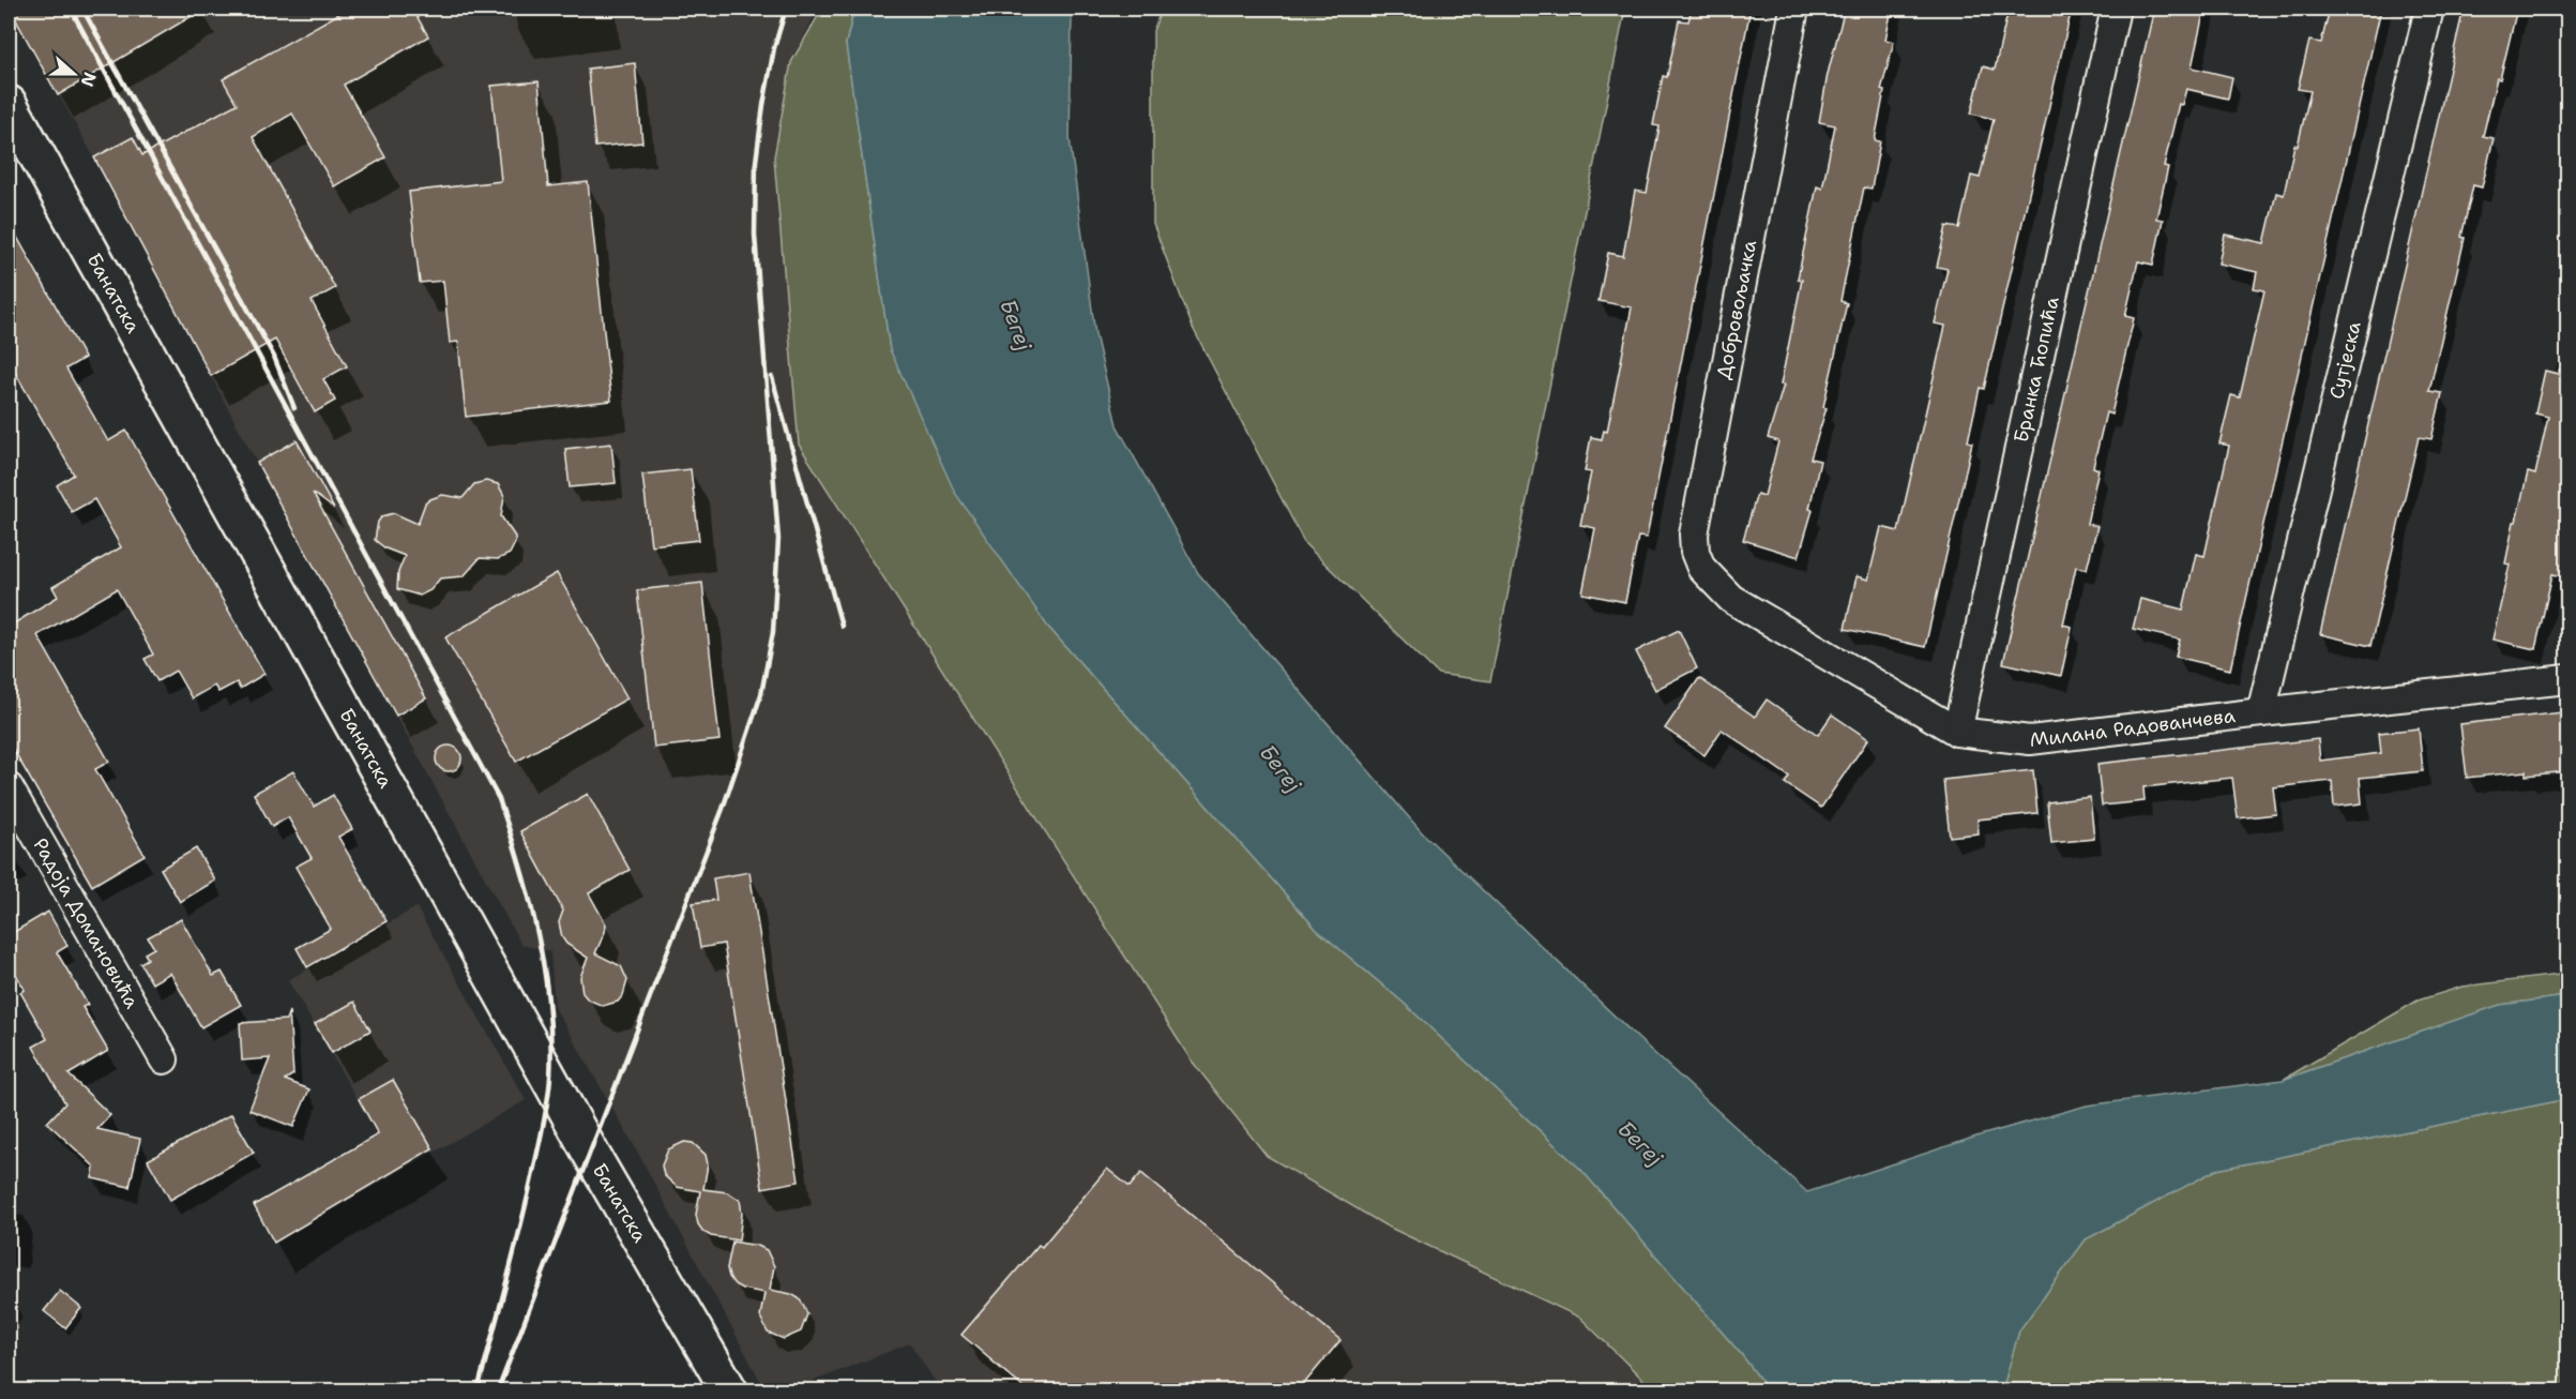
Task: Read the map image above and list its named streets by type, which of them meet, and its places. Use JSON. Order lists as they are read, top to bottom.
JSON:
{
  "streets": {
    "main road": ["Банатска"],
    "street": [
      "Добровољачка",
      "Сутјеска",
      "Бранка Ћопића",
      "Милана Радованчева",
      "Радоја Домановића"
    ]
  },
  "crossings": [
    ["Добровољачка", "Милана Радованчева"],
    ["Сутјеска", "Милана Радованчева"],
    ["Бранка Ћопића", "Милана Радованчева"]
  ],
  "water": ["Бегеј"],
  "north": "right"
}
